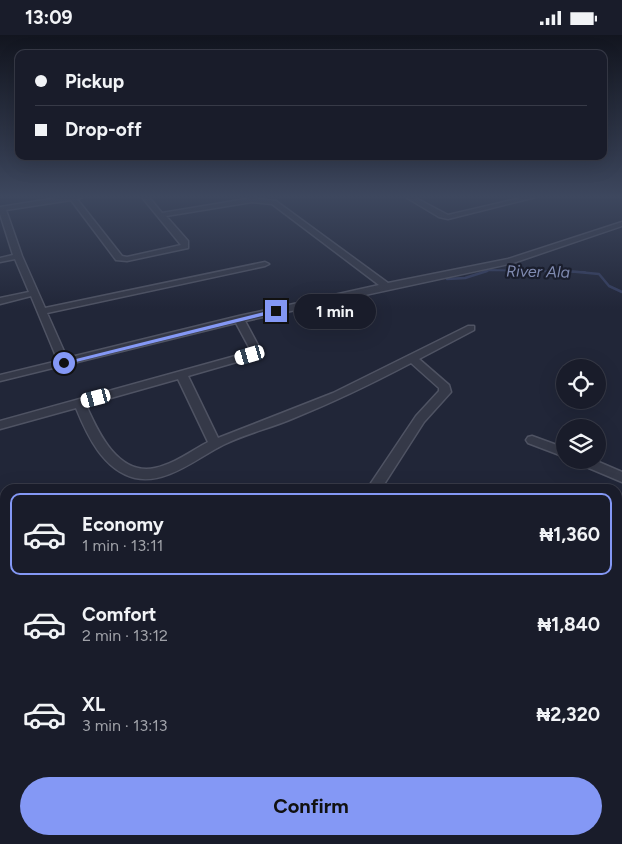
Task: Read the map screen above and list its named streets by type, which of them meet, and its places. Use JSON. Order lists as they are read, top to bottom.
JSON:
{
  "water": ["River Ala"],
  "page": {
    "status": "13:09",
    "banner": ["Pickup", "Drop-off"],
    "bubble": "1 min",
    "list": [
      {
        "name": "Economy",
        "note": "1 min · 13:11",
        "value": "₦1,360"
      },
      {
        "name": "Comfort",
        "note": "2 min · 13:12",
        "value": "₦1,840"
      },
      {
        "name": "XL",
        "note": "3 min · 13:13",
        "value": "₦2,320"
      }
    ],
    "buttons": "Confirm"
  }
}
